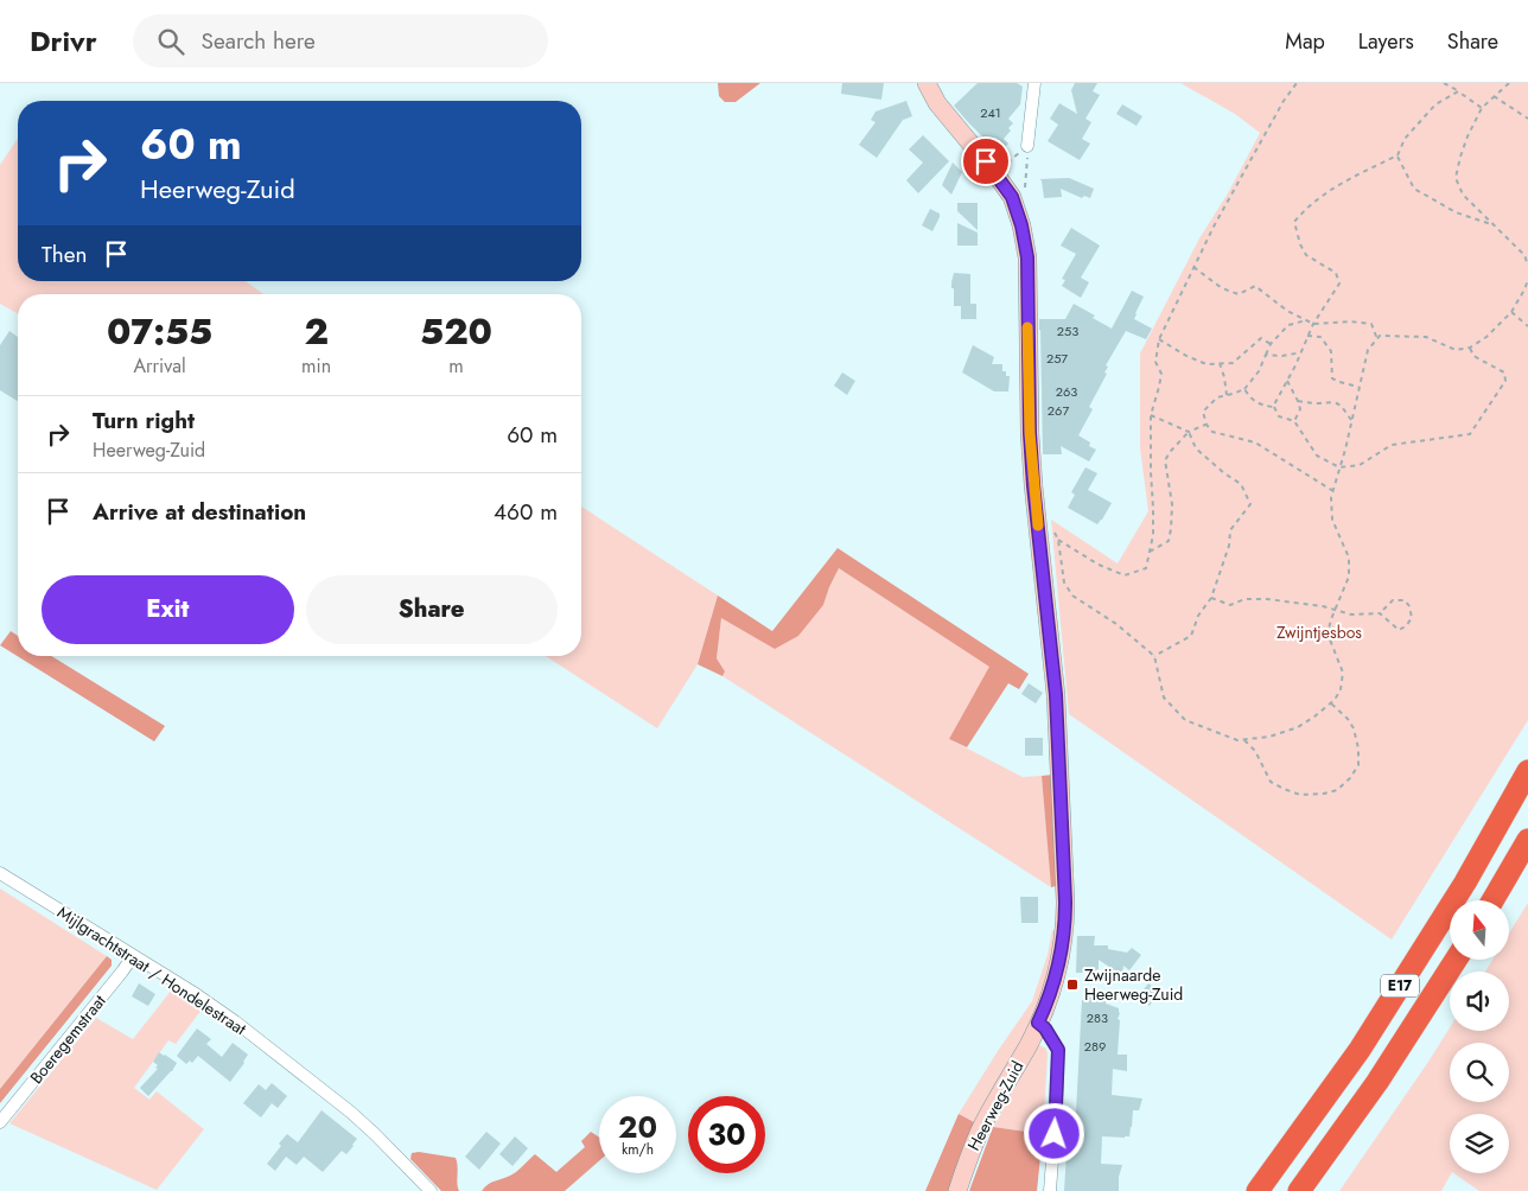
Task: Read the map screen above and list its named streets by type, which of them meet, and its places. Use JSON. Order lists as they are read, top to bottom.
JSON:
{
  "streets": {
    "highway": ["E17"],
    "street": ["Mijlgrachtstraat / Hondelestraat", "Boeregemstraat", "Heerweg-Zuid"]
  },
  "crossings": [
    ["Mijlgrachtstraat / Hondelestraat", "Boeregemstraat"]
  ],
  "parks": ["Zwijntjesbos"],
  "places": {
    "transit": ["Zwijnaarde Heerweg-Zuid"]
  },
  "house_numbers": [
    "241",
    "253",
    "257",
    "263",
    "267",
    "283",
    "289"
  ],
  "north": "top",
  "page": {
    "header": "Drivr",
    "search": "Search here",
    "nav": ["Map", "Layers", "Share"],
    "turn": ["60 m", "Heerweg-Zuid"],
    "then": "Then",
    "eta": [
      "07:55",
      "Arrival",
      "2",
      "min",
      "520",
      "m"
    ],
    "list": [
      {
        "name": "Turn right",
        "note": "Heerweg-Zuid",
        "value": "60 m"
      },
      {
        "name": "Arrive at destination",
        "value": "460 m"
      }
    ],
    "buttons": ["Exit", "Share"],
    "speed": "20 km/h",
    "limit": "30"
  }
}
